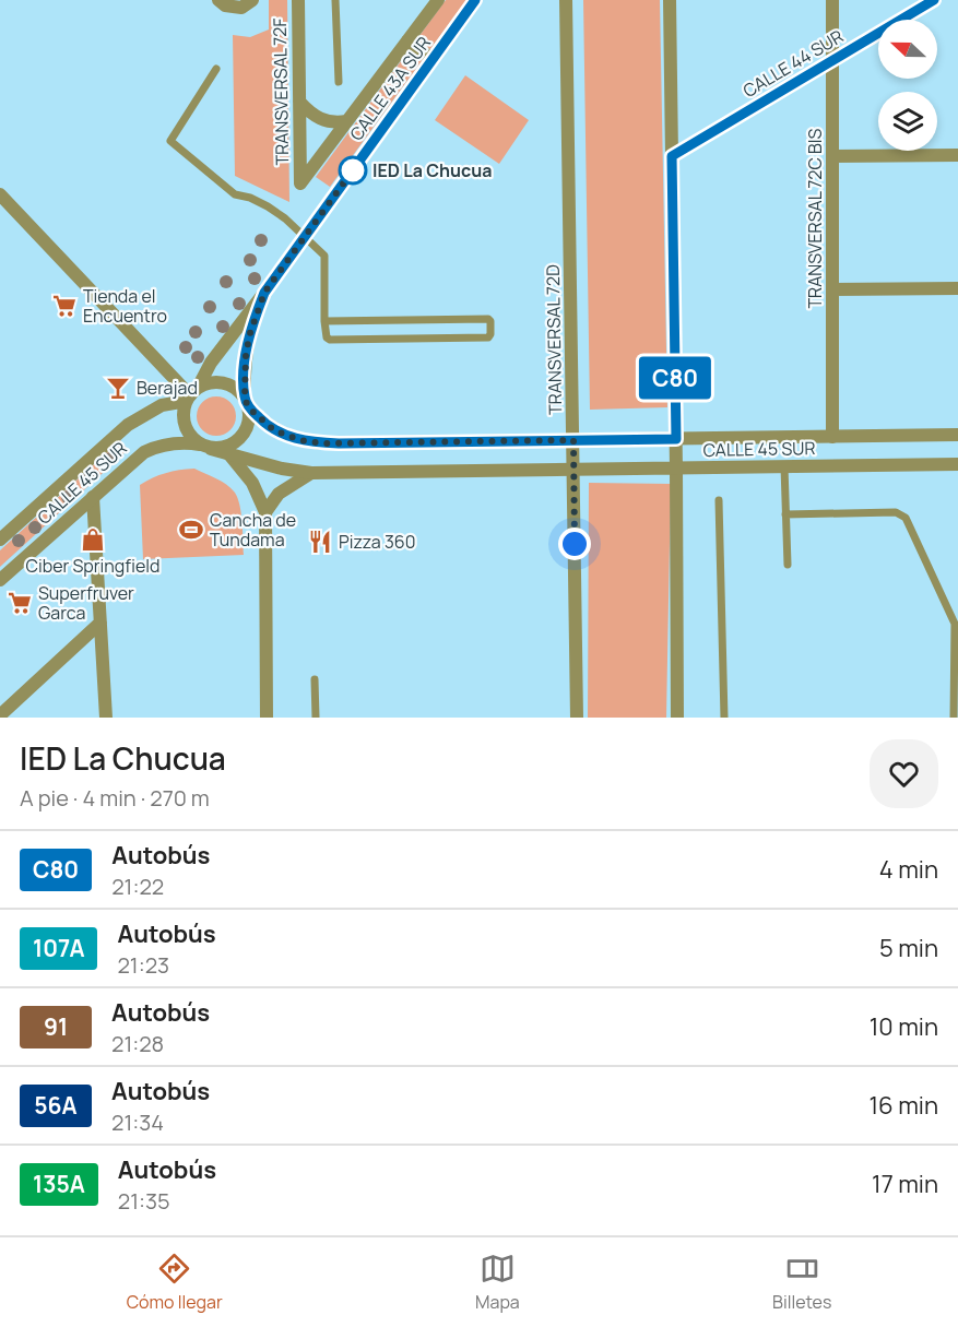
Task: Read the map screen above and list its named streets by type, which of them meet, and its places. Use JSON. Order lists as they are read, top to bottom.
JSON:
{
  "streets": {
    "street": [
      "CALLE 44 SUR",
      "CALLE 43A SUR",
      "TRANSVERSAL 72F",
      "TRANSVERSAL 72C BIS",
      "TRANSVERSAL 72D",
      "CALLE 45 SUR"
    ]
  },
  "crossings": [
    ["CALLE 44 SUR", "TRANSVERSAL 72C BIS"],
    ["CALLE 43A SUR", "TRANSVERSAL 72F"],
    ["CALLE 43A SUR", "CALLE 45 SUR"],
    ["TRANSVERSAL 72C BIS", "CALLE 45 SUR"],
    ["TRANSVERSAL 72D", "CALLE 45 SUR"]
  ],
  "places": {
    "other": ["IED La Chucua"],
    "supermarket": ["Tienda el Encuentro", "Superfruver Garca"],
    "bar": ["Berajad"],
    "sports": ["Cancha de Tundama"],
    "shop": ["Ciber Springfield"],
    "restaurant": ["Pizza 360"]
  },
  "lines": ["bus line C80"],
  "north": "left",
  "page": {
    "on_map": "C80",
    "heading": ["IED La Chucua", "A pie · 4 min · 270 m"],
    "list": [
      {
        "mark": "C80",
        "name": "Autobús",
        "note": "21:22",
        "value": "4 min"
      },
      {
        "mark": "107A",
        "name": "Autobús",
        "note": "21:23",
        "value": "5 min"
      },
      {
        "mark": "91",
        "name": "Autobús",
        "note": "21:28",
        "value": "10 min"
      },
      {
        "mark": "56A",
        "name": "Autobús",
        "note": "21:34",
        "value": "16 min"
      },
      {
        "mark": "135A",
        "name": "Autobús",
        "note": "21:35",
        "value": "17 min"
      }
    ],
    "tabs": ["Cómo llegar", "Mapa", "Billetes"]
  }
}
